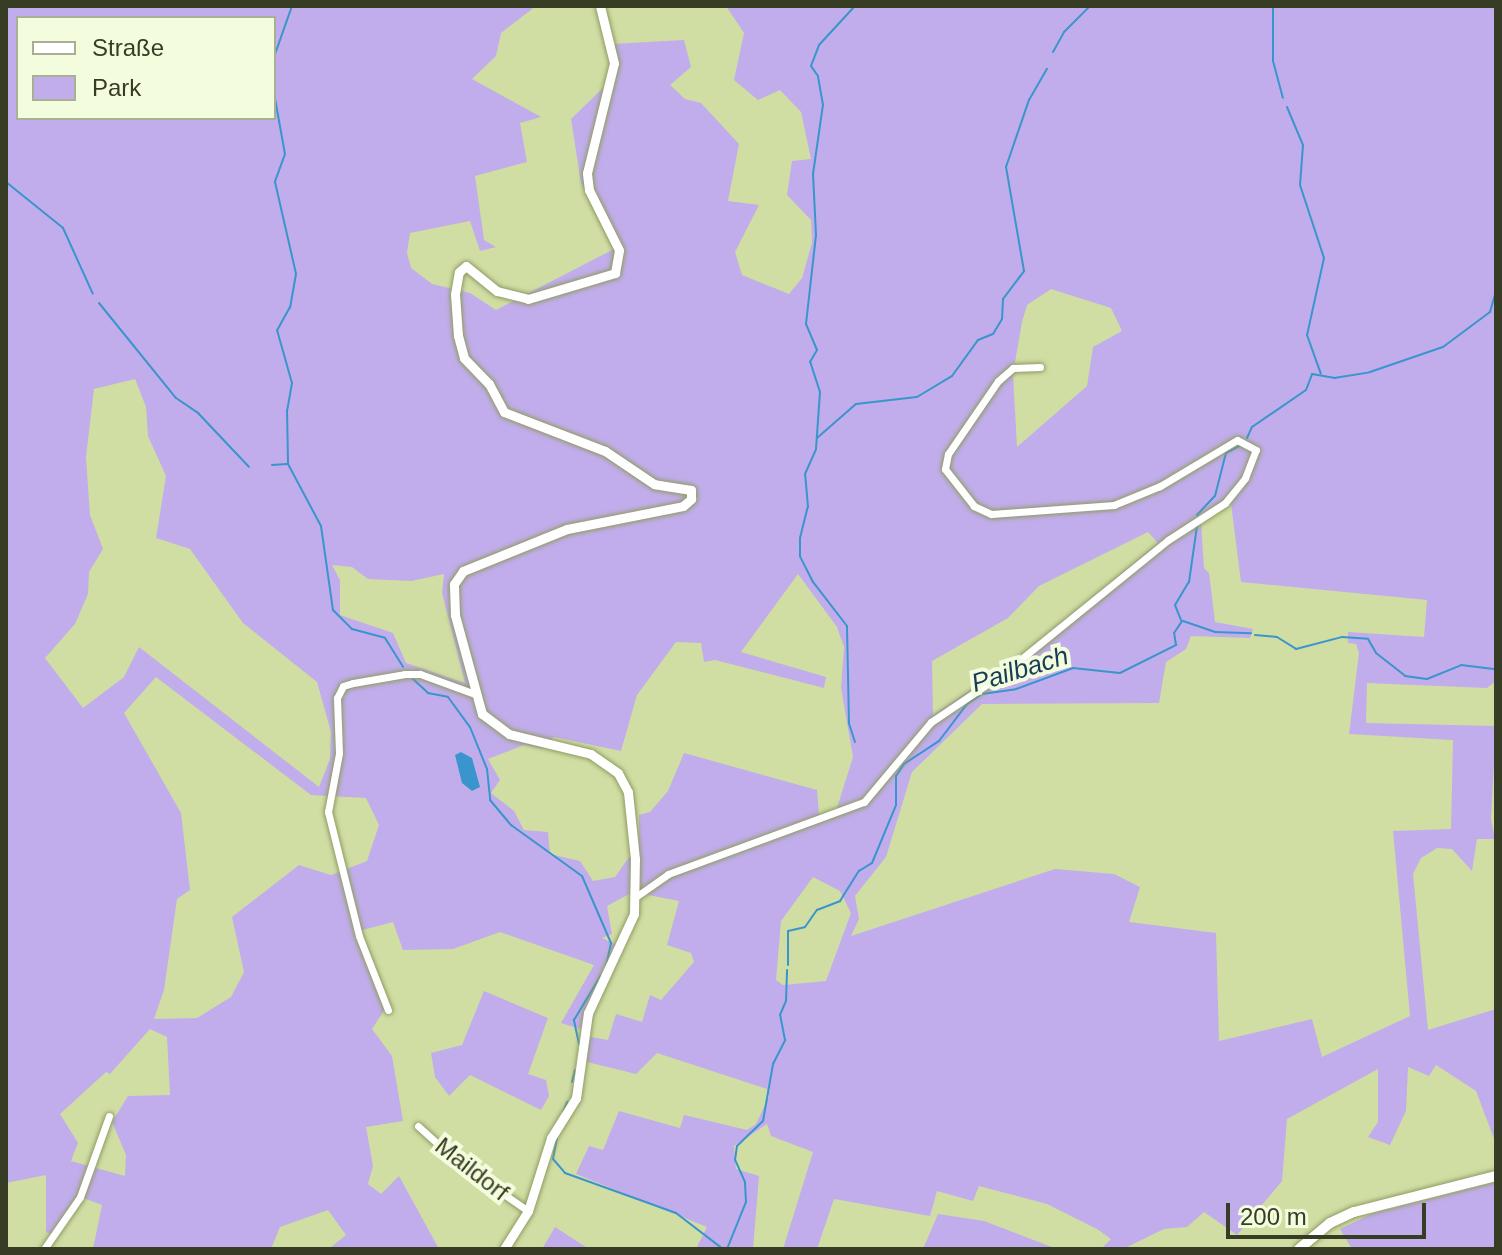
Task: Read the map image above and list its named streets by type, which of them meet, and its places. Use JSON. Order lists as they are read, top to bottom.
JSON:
{
  "streets": {
    "street": ["Maildorf"]
  },
  "water": ["Pailbach"],
  "legend": ["Straße", "Park"],
  "scale_bar": "200 m"
}
